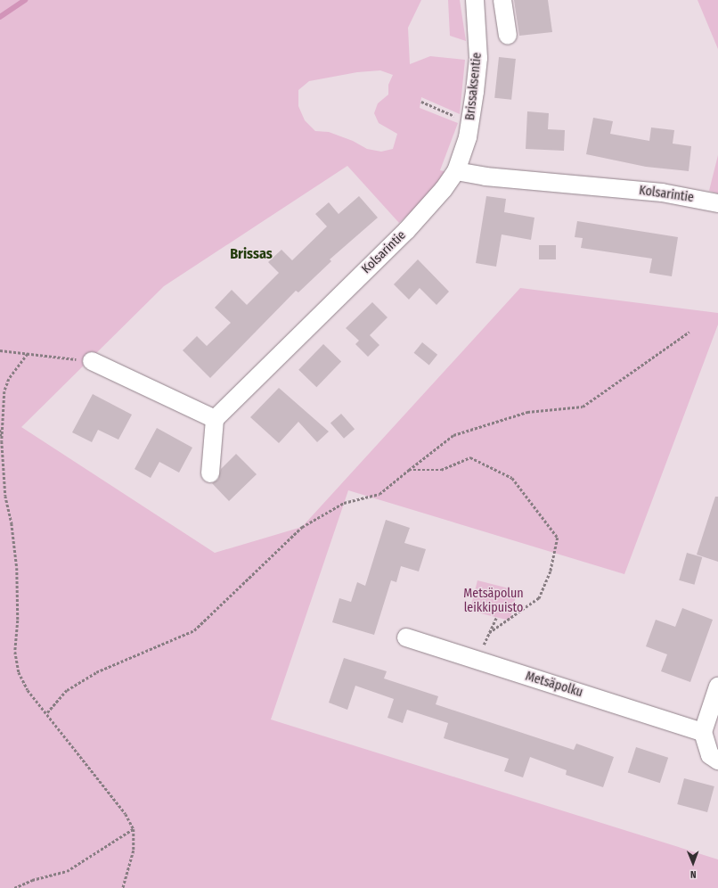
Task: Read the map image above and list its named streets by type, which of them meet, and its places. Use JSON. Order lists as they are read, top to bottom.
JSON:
{
  "streets": {
    "street": ["Brissaksentie", "Kolsarintie", "Metsäpolku"]
  },
  "crossings": [
    ["Brissaksentie", "Kolsarintie"]
  ],
  "districts": ["Brissas"],
  "parks": ["Metsäpolun leikkipuisto"],
  "north": "bottom"
}
